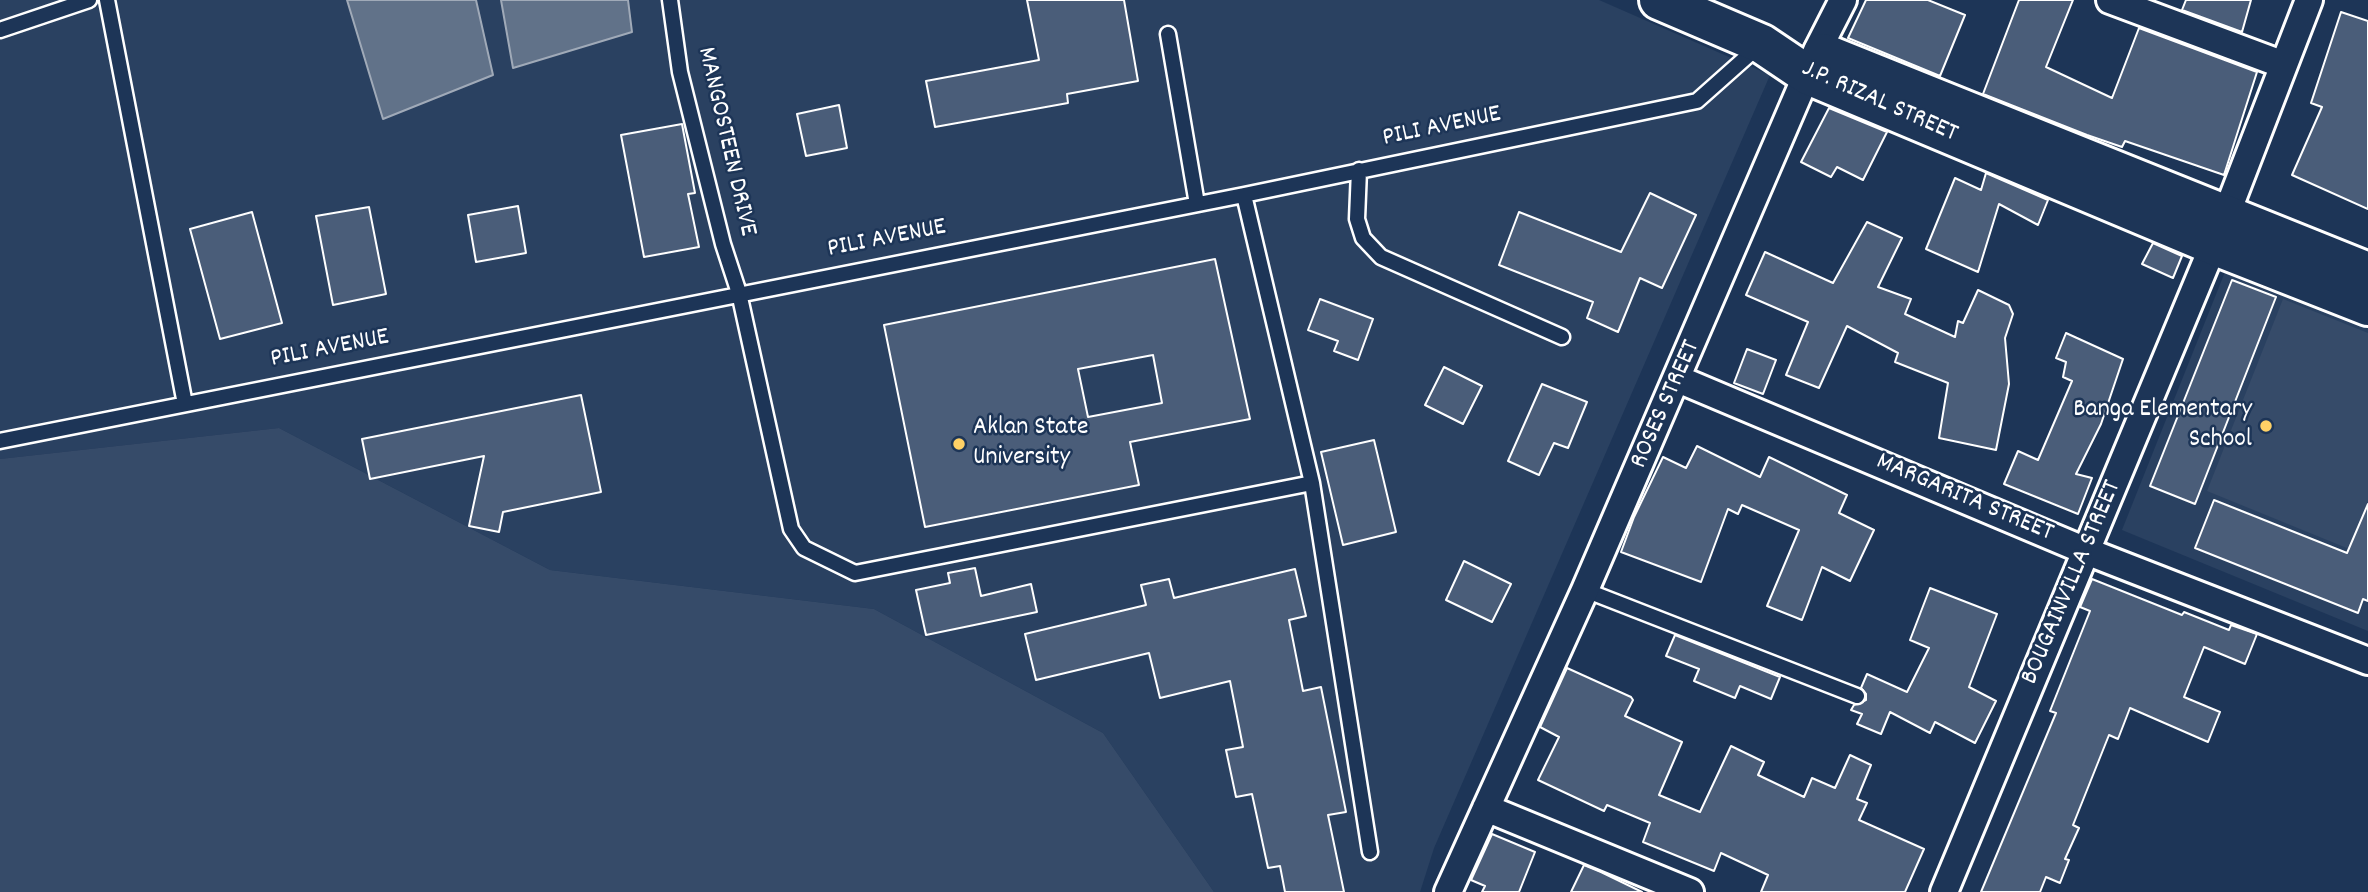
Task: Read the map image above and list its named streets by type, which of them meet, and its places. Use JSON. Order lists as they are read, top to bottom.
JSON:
{
  "streets": {
    "main road": ["J.P. RIZAL STREET"],
    "street": ["ROSES STREET", "MARGARITA STREET", "BOUGAINVILLA STREET"],
    "lane": ["PILI AVENUE", "MANGOSTEEN DRIVE"]
  },
  "crossings": [
    ["J.P. RIZAL STREET", "PILI AVENUE"],
    ["J.P. RIZAL STREET", "ROSES STREET"],
    ["J.P. RIZAL STREET", "BOUGAINVILLA STREET"],
    ["PILI AVENUE", "MANGOSTEEN DRIVE"],
    ["ROSES STREET", "MARGARITA STREET"],
    ["MARGARITA STREET", "BOUGAINVILLA STREET"]
  ],
  "places": ["Banga Elementary School", "Aklan State University"]
}
